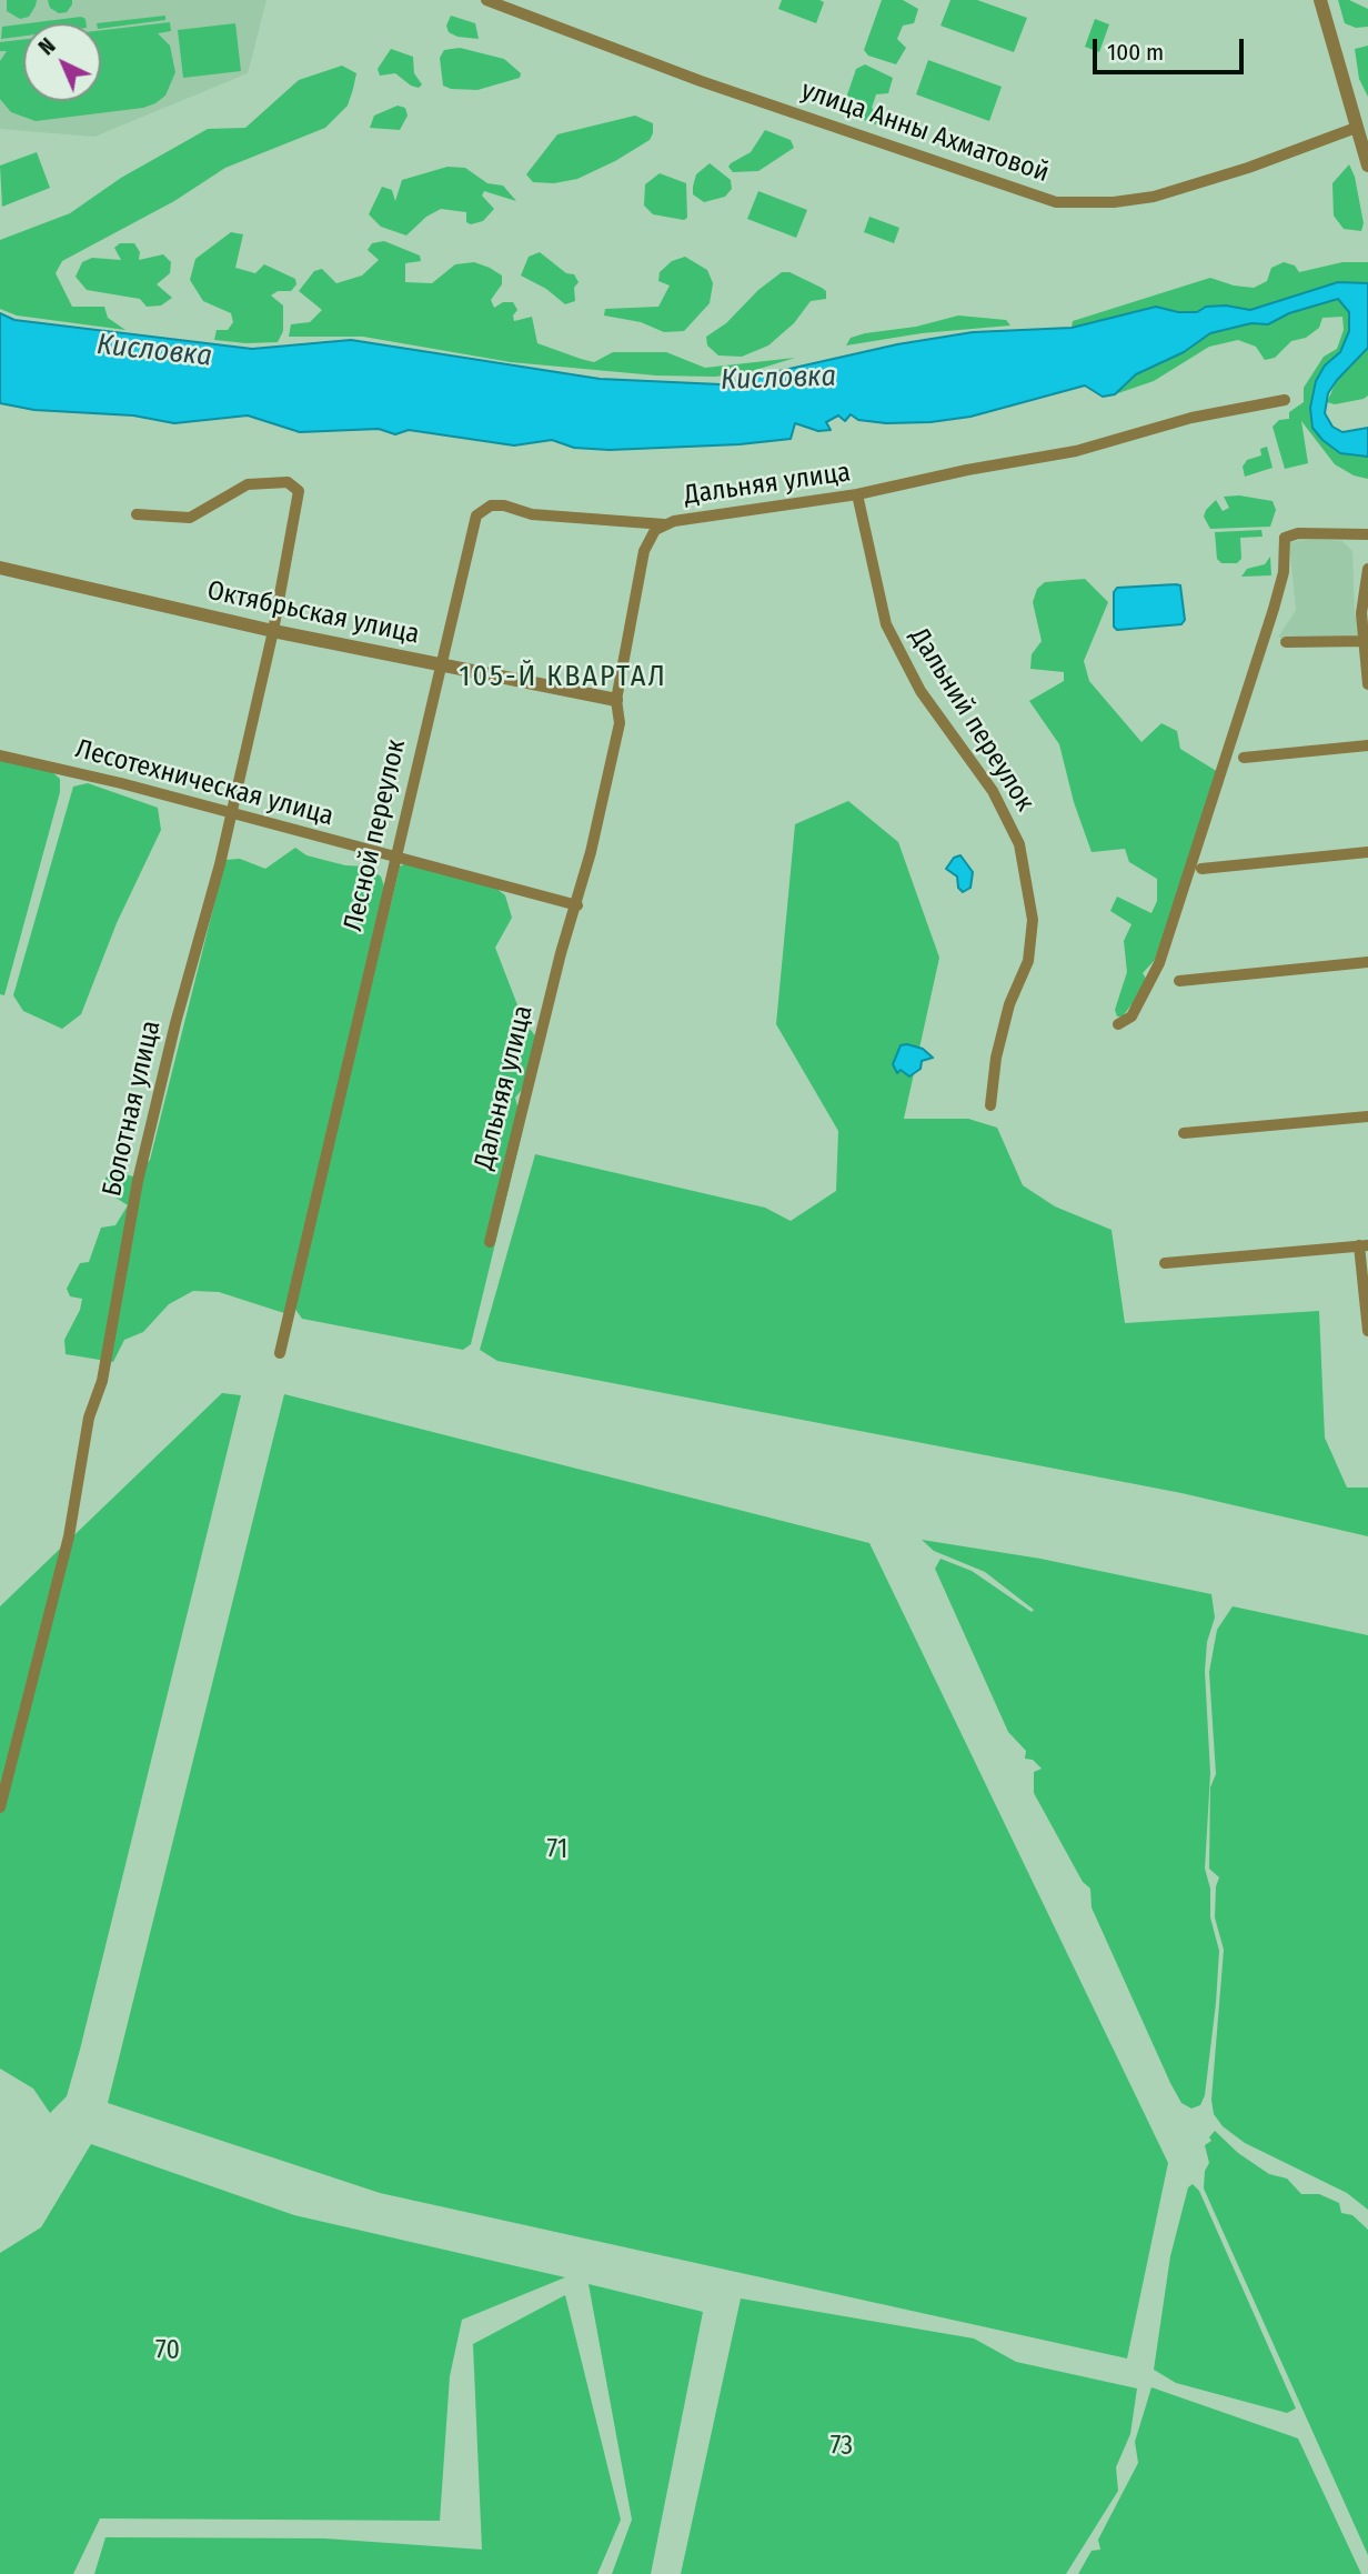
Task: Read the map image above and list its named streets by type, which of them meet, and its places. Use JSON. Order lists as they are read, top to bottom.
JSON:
{
  "streets": {
    "street": [
      "улица Анны Ахматовой",
      "Дальняя улица",
      "Октябрьская улица",
      "Дальний переулок",
      "Лесотехническая улица",
      "Лесной переулок",
      "Болотная улица"
    ]
  },
  "crossings": [
    ["Дальняя улица", "Октябрьская улица"],
    ["Дальняя улица", "Дальний переулок"],
    ["Дальняя улица", "Лесотехническая улица"],
    ["Дальняя улица", "Лесной переулок"],
    ["Октябрьская улица", "Лесной переулок"],
    ["Октябрьская улица", "Болотная улица"],
    ["Лесотехническая улица", "Лесной переулок"],
    ["Лесотехническая улица", "Болотная улица"]
  ],
  "districts": ["105-Й КВАРТАЛ"],
  "water": ["Кисловка"],
  "parks": ["71", "70", "73"],
  "scale_bar": "100 m",
  "north": "top left"
}
